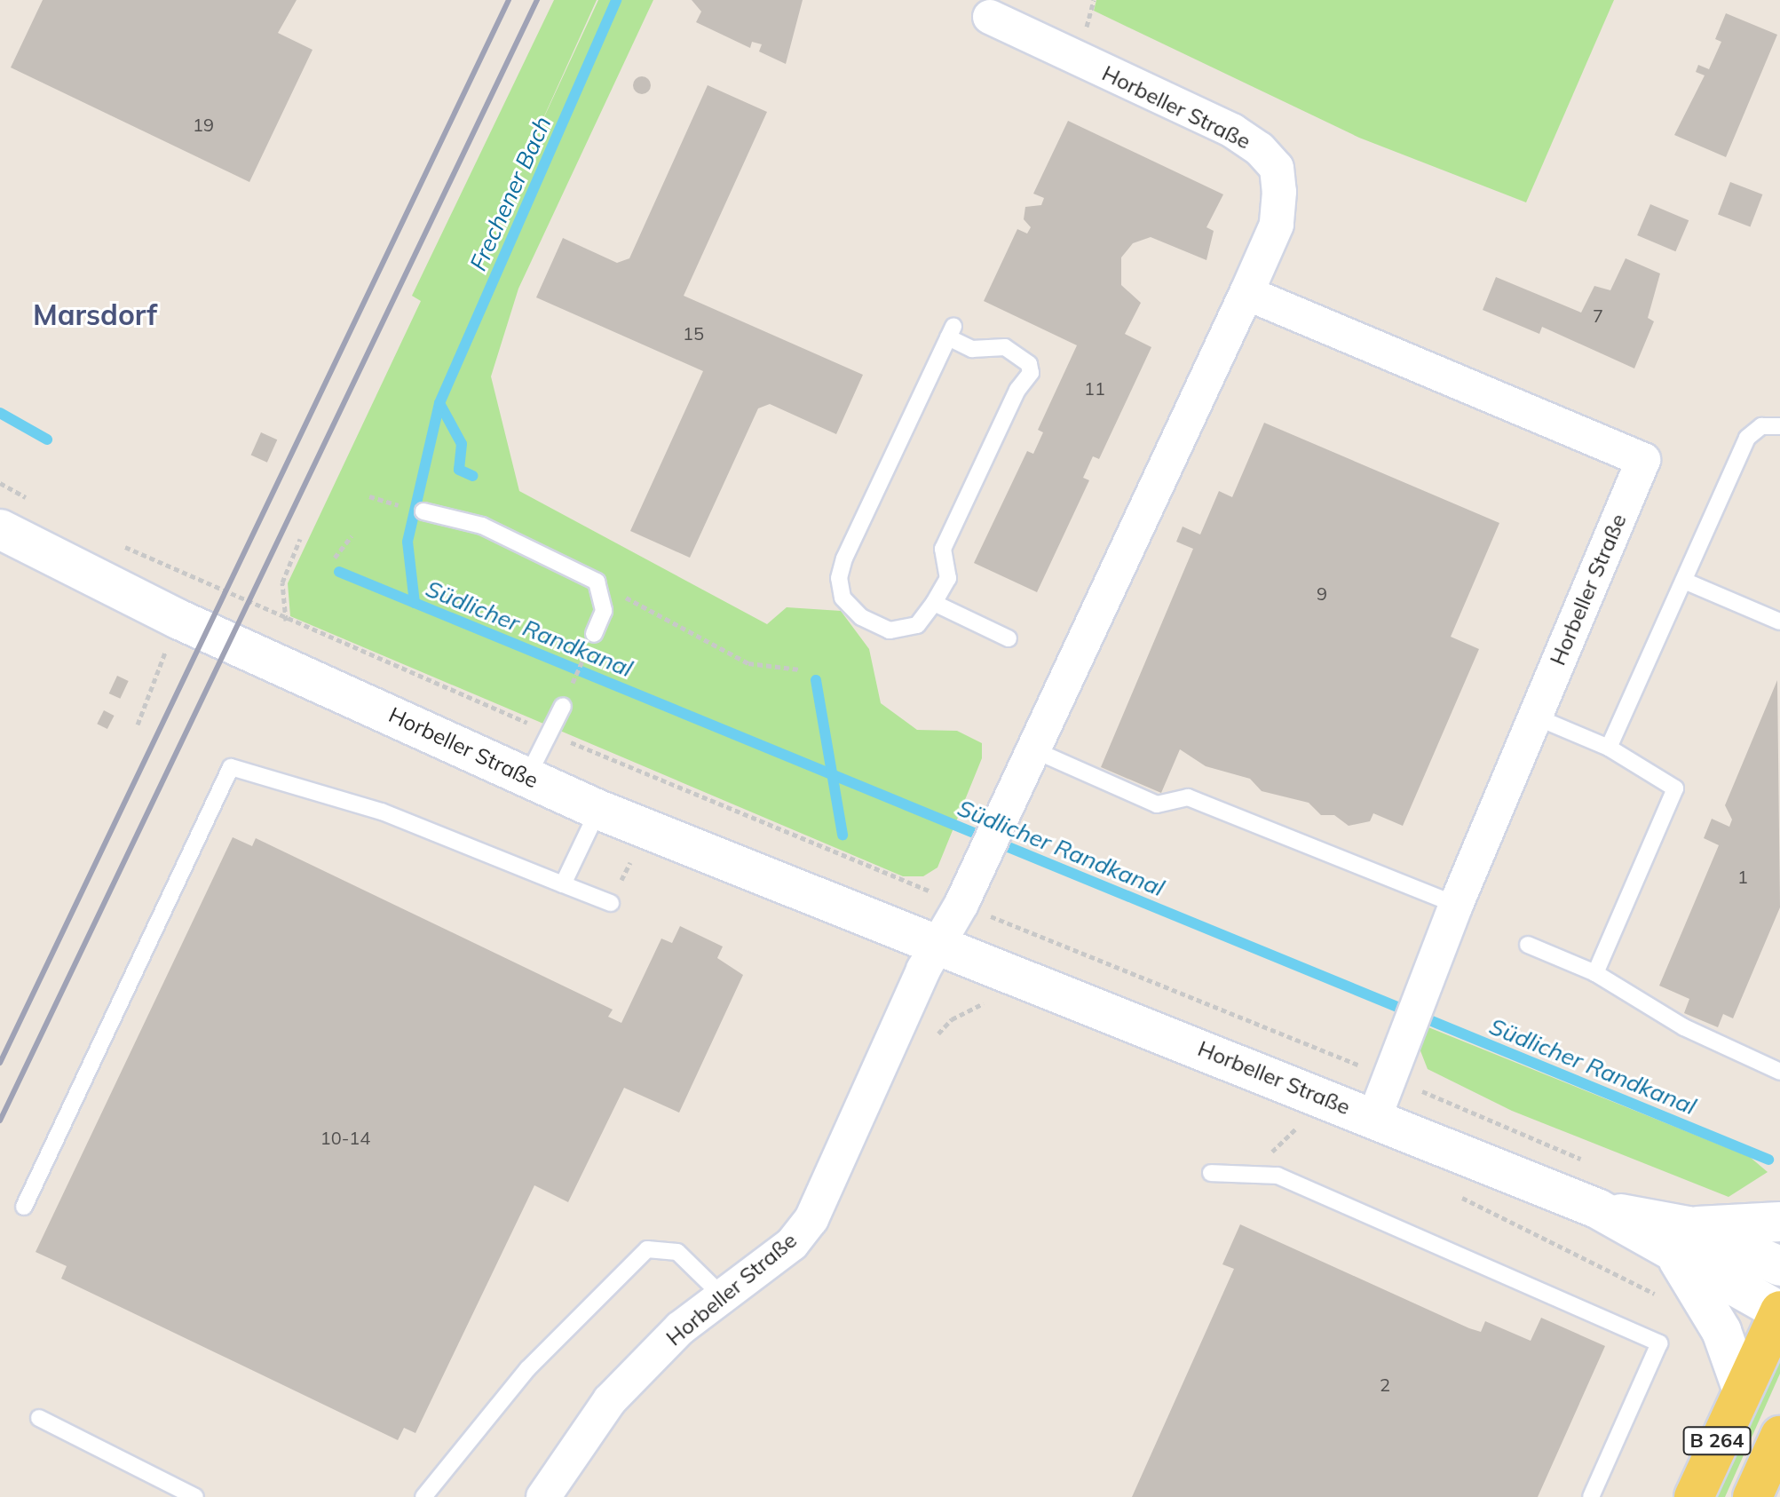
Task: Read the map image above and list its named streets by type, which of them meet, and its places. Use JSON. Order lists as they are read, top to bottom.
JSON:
{
  "streets": {
    "main road": ["Horbeller Straße", "B 264"]
  },
  "crossings": [
    ["Horbeller Straße", "B 264"]
  ],
  "districts": ["Marsdorf"],
  "water": ["Frechener Bach", "Südlicher Randkanal"],
  "house_numbers": [
    "19",
    "7",
    "15",
    "11",
    "9",
    "1",
    "10-14",
    "2"
  ]
}
